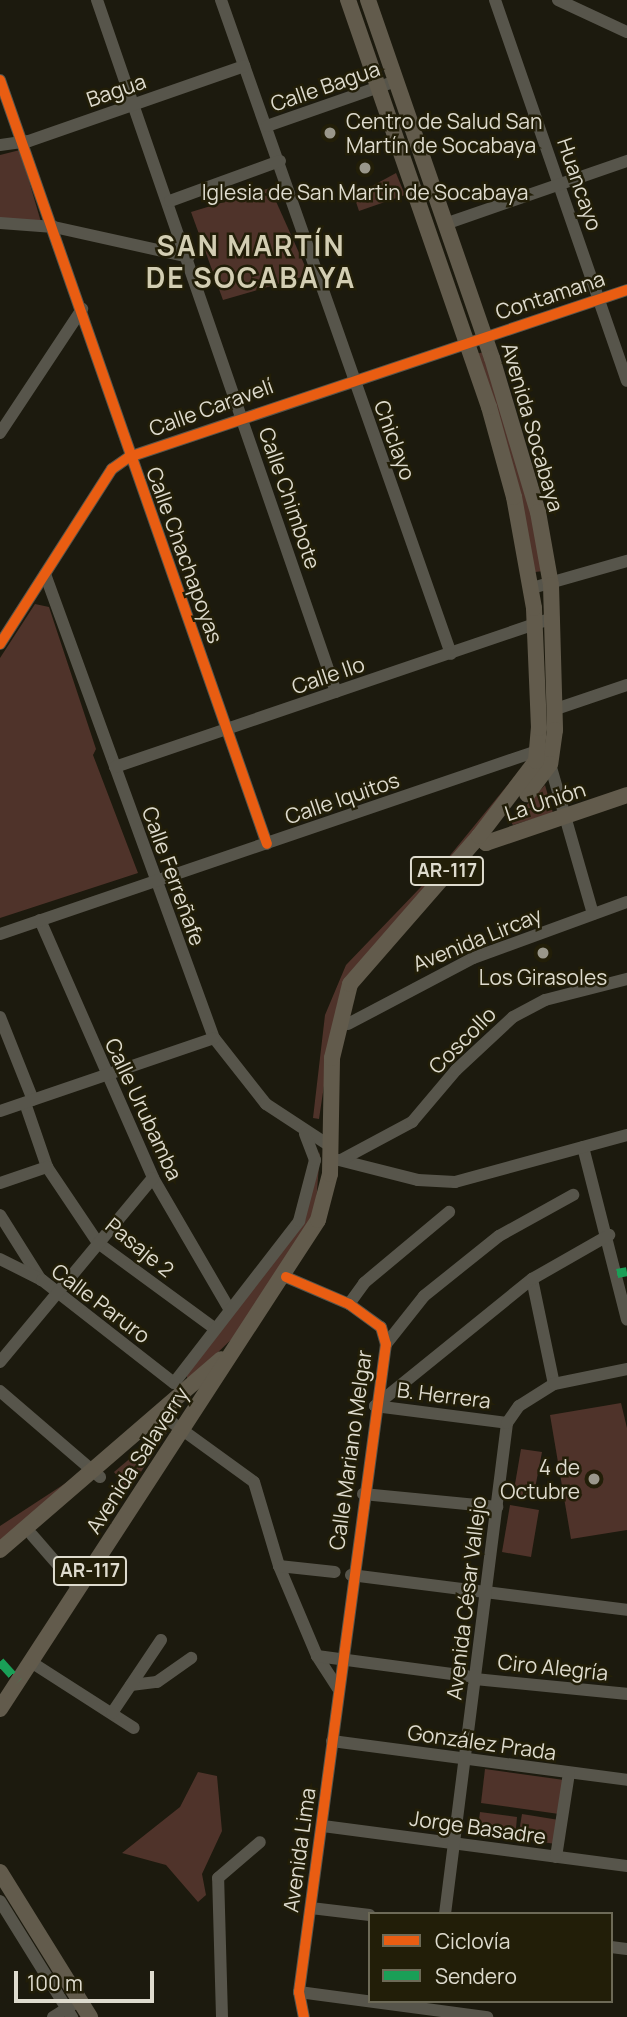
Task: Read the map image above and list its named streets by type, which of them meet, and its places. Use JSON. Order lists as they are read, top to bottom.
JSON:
{
  "streets": {
    "main road": [
      "Avenida Socabaya",
      "La Unión",
      "AR-117",
      "Avenida Salaverry"
    ],
    "street": [
      "Calle Bagua",
      "Bagua",
      "Huancayo",
      "Contamana",
      "Calle Caravelí",
      "Chiclayo",
      "Calle Chimbote",
      "Calle Chachapoyas",
      "Calle Ilo",
      "Calle Iquitos",
      "Calle Ferreñafe",
      "Avenida Lircay",
      "Coscollo",
      "Calle Urubamba",
      "Pasaje 2",
      "Calle Paruro",
      "B. Herrera",
      "Calle Mariano Melgar",
      "Avenida César Vallejo",
      "Ciro Alegría",
      "González Prada",
      "Jorge Basadre",
      "Avenida Lima"
    ]
  },
  "crossings": [
    ["Calle Bagua", "Avenida Socabaya"],
    ["Calle Bagua", "Chiclayo"],
    ["Bagua", "Chiclayo"],
    ["Bagua", "Calle Chimbote"],
    ["Bagua", "Calle Chachapoyas"],
    ["Huancayo", "Contamana"],
    ["Contamana", "Calle Caravelí"],
    ["Contamana", "Avenida Socabaya"],
    ["Calle Caravelí", "Avenida Socabaya"],
    ["Calle Caravelí", "Chiclayo"],
    ["Calle Caravelí", "Calle Chimbote"],
    ["Calle Caravelí", "Calle Chachapoyas"],
    ["Calle Caravelí", "Calle Ferreñafe"],
    ["Avenida Socabaya", "Calle Ilo"],
    ["Avenida Socabaya", "Calle Iquitos"],
    ["Avenida Socabaya", "La Unión"],
    ["Avenida Socabaya", "Calle Ferreñafe"],
    ["Avenida Socabaya", "Avenida Lircay"],
    ["Avenida Socabaya", "Coscollo"],
    ["Avenida Socabaya", "Calle Mariano Melgar"],
    ["Avenida Socabaya", "Avenida Salaverry"],
    ["Chiclayo", "Calle Ilo"],
    ["Calle Chimbote", "Calle Ilo"],
    ["Calle Chachapoyas", "Calle Ilo"],
    ["Calle Chachapoyas", "Calle Iquitos"],
    ["Calle Ilo", "Calle Ferreñafe"],
    ["Calle Iquitos", "Calle Ferreñafe"],
    ["Calle Iquitos", "Calle Urubamba"],
    ["Calle Ferreñafe", "Coscollo"],
    ["Pasaje 2", "Calle Paruro"],
    ["B. Herrera", "Calle Mariano Melgar"],
    ["B. Herrera", "Avenida César Vallejo"],
    ["Calle Mariano Melgar", "Ciro Alegría"],
    ["Calle Mariano Melgar", "Avenida Lima"],
    ["Avenida César Vallejo", "Ciro Alegría"],
    ["Avenida César Vallejo", "González Prada"],
    ["Avenida César Vallejo", "Jorge Basadre"],
    ["González Prada", "Avenida Lima"],
    ["Jorge Basadre", "Avenida Lima"]
  ],
  "districts": ["SAN MARTÍN DE SOCABAYA"],
  "places": [
    "Centro de Salud San Martín de Socabaya",
    "Iglesia de San Martin de Socabaya",
    "Los Girasoles",
    "4 de Octubre"
  ],
  "legend": ["Ciclovía", "Sendero"],
  "scale_bar": "100 m"
}
